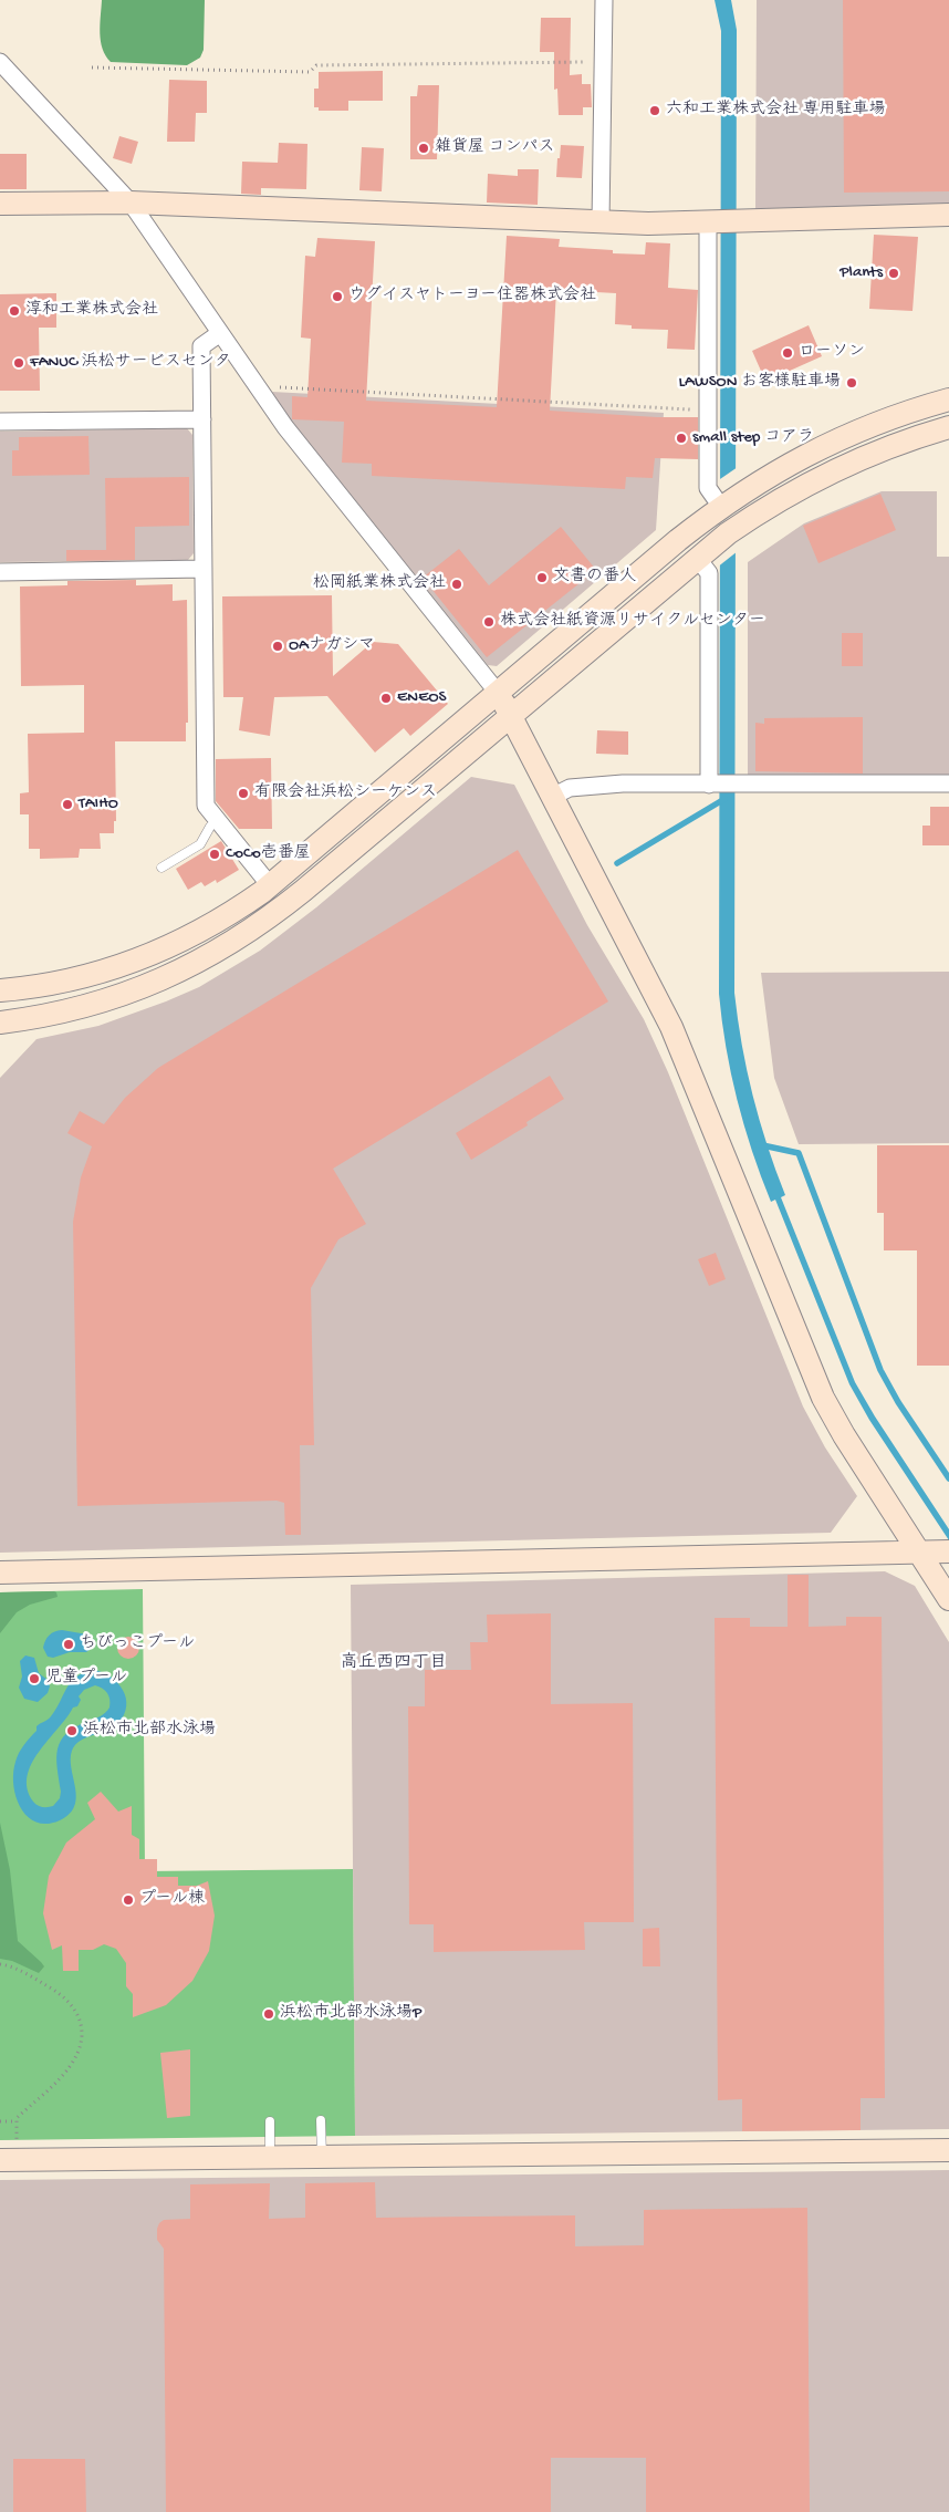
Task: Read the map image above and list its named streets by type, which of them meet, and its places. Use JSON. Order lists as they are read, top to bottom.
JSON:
{
  "districts": ["高丘西四丁目"],
  "places": [
    "六和工業株式会社 専用駐車場",
    "雑貨屋 コンパス",
    "Plants",
    "ウグイスヤトーヨー住器株式会社",
    "淳和工業株式会社",
    "ローソン",
    "FANUC 浜松サービスセンタ",
    "LAWSON お客様駐車場",
    "small step コアラ",
    "文書の番人",
    "松岡紙業株式会社",
    "株式会社紙資源リサイクルセンター",
    "OAナガシマ",
    "ENEOS",
    "有限会社浜松シーケンス",
    "TAIHO",
    "CoCo壱番屋",
    "ちびっこプール",
    "児童プール",
    "浜松市北部水泳場",
    "プール棟",
    "浜松市北部水泳場P"
  ]
}
